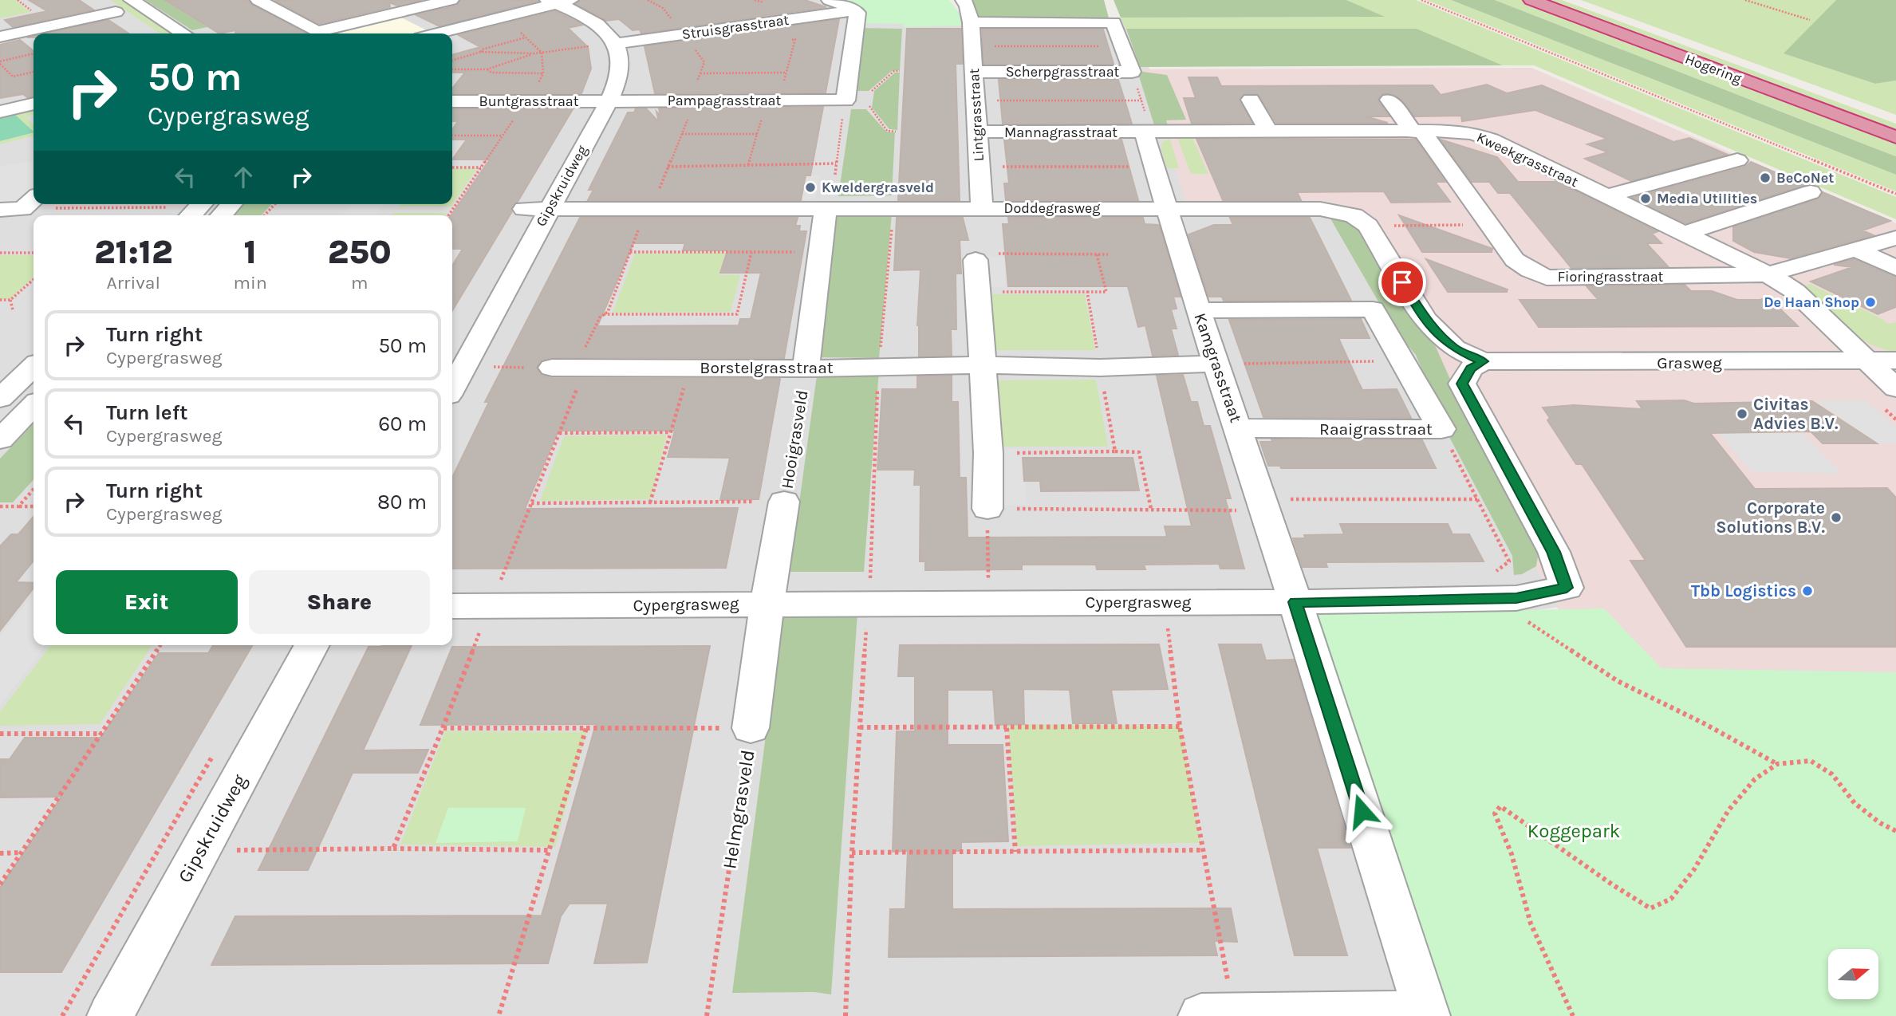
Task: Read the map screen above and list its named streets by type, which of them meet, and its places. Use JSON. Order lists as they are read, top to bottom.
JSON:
{
  "streets": {
    "highway": ["Hogering"],
    "street": [
      "Struisgrasstraat",
      "Scherpgrasstraat",
      "Pampagrasstraat",
      "Buntgrasstraat",
      "Lintgrasstraat",
      "Mannagrasstraat",
      "Kweekgrasstraat",
      "Gipskruidweg",
      "Doddegrasweg",
      "Fioringrasstraat",
      "Grasweg",
      "Borstelgrasstraat",
      "Kamgrasstraat",
      "Raaigrasstraat",
      "Hooigrasveld",
      "Cypergrasweg",
      "Helmgrasveld"
    ]
  },
  "crossings": [
    ["Struisgrasstraat", "Gipskruidweg"],
    ["Scherpgrasstraat", "Lintgrasstraat"],
    ["Pampagrasstraat", "Buntgrasstraat"],
    ["Pampagrasstraat", "Gipskruidweg"],
    ["Buntgrasstraat", "Gipskruidweg"],
    ["Lintgrasstraat", "Mannagrasstraat"],
    ["Lintgrasstraat", "Doddegrasweg"],
    ["Mannagrasstraat", "Kweekgrasstraat"],
    ["Mannagrasstraat", "Kamgrasstraat"],
    ["Kweekgrasstraat", "Fioringrasstraat"],
    ["Kweekgrasstraat", "Grasweg"],
    ["Kweekgrasstraat", "Kamgrasstraat"],
    ["Gipskruidweg", "Doddegrasweg"],
    ["Doddegrasweg", "Kamgrasstraat"],
    ["Doddegrasweg", "Hooigrasveld"],
    ["Grasweg", "Cypergrasweg"],
    ["Borstelgrasstraat", "Kamgrasstraat"],
    ["Borstelgrasstraat", "Hooigrasveld"],
    ["Kamgrasstraat", "Raaigrasstraat"],
    ["Kamgrasstraat", "Cypergrasweg"],
    ["Hooigrasveld", "Cypergrasweg"],
    ["Hooigrasveld", "Helmgrasveld"],
    ["Cypergrasweg", "Helmgrasveld"]
  ],
  "parks": ["Koggepark"],
  "places": [
    "BeCoNet",
    "Kweldergrasveld",
    "Media Utilities",
    "De Haan Shop",
    "Civitas Advies B.V.",
    "Corporate Solutions B.V.",
    "Tbb Logistics"
  ],
  "north": "right",
  "page": {
    "turn": ["50 m", "Cypergrasweg"],
    "eta": [
      "21:12",
      "Arrival",
      "1",
      "min",
      "250",
      "m"
    ],
    "list": [
      {
        "name": "Turn right",
        "note": "Cypergrasweg",
        "value": "50 m"
      },
      {
        "name": "Turn left",
        "note": "Cypergrasweg",
        "value": "60 m"
      },
      {
        "name": "Turn right",
        "note": "Cypergrasweg",
        "value": "80 m"
      }
    ],
    "buttons": ["Exit", "Share"]
  }
}
